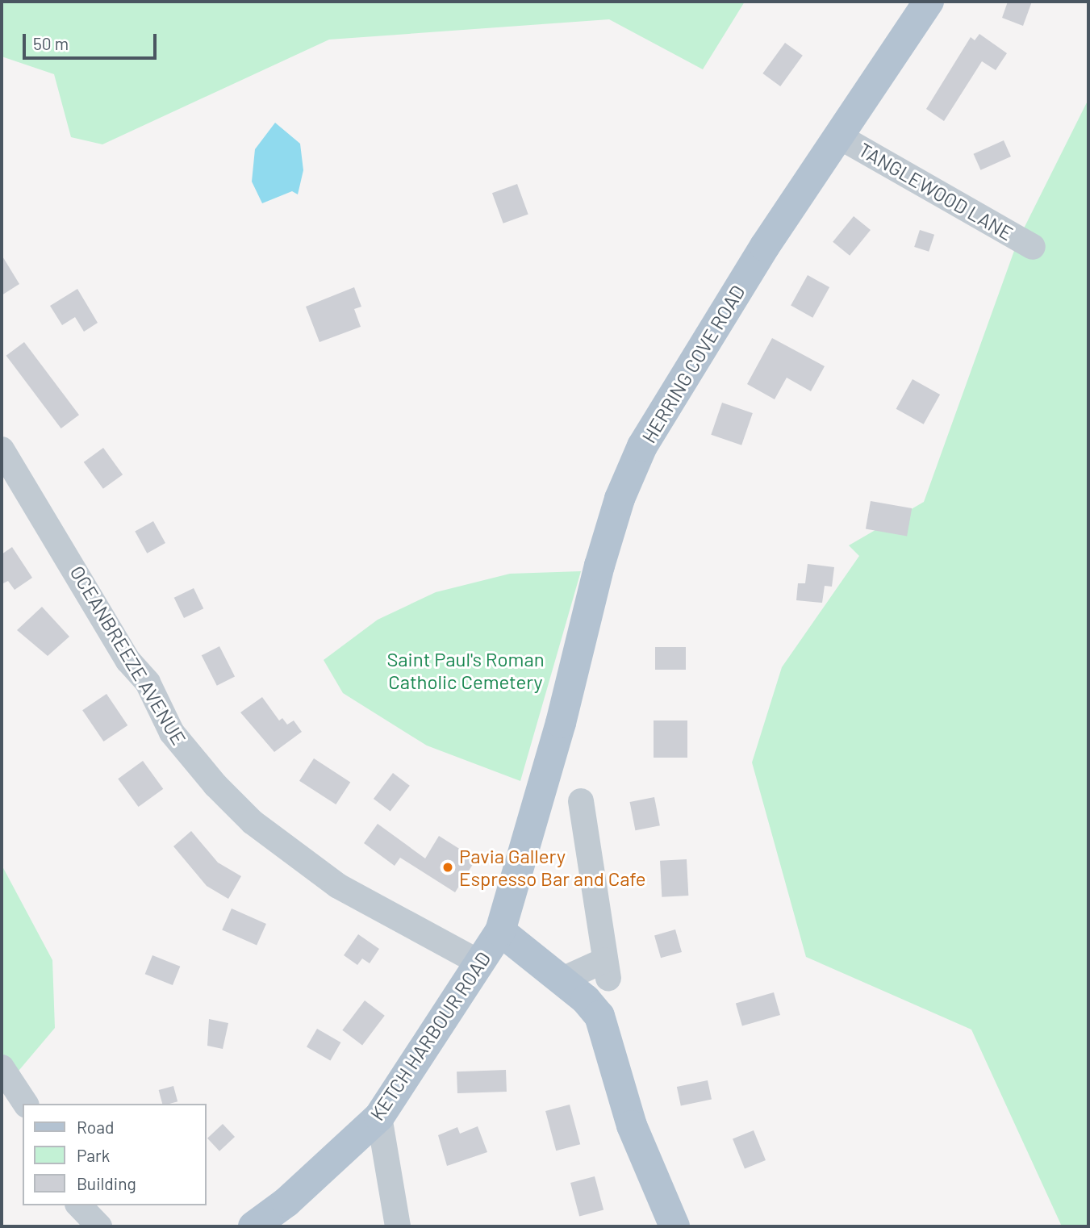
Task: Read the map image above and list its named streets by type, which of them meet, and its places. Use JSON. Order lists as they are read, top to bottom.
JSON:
{
  "streets": {
    "main road": ["HERRING COVE ROAD", "KETCH HARBOUR ROAD"],
    "street": ["TANGLEWOOD LANE", "OCEANBREEZE AVENUE"]
  },
  "crossings": [
    ["TANGLEWOOD LANE", "HERRING COVE ROAD"],
    ["HERRING COVE ROAD", "KETCH HARBOUR ROAD"],
    ["OCEANBREEZE AVENUE", "KETCH HARBOUR ROAD"]
  ],
  "parks": ["Saint Paul's Roman Catholic Cemetery"],
  "places": ["Pavia Gallery Espresso Bar and Cafe"],
  "legend": ["Road", "Park", "Building"],
  "scale_bar": "50 m"
}
